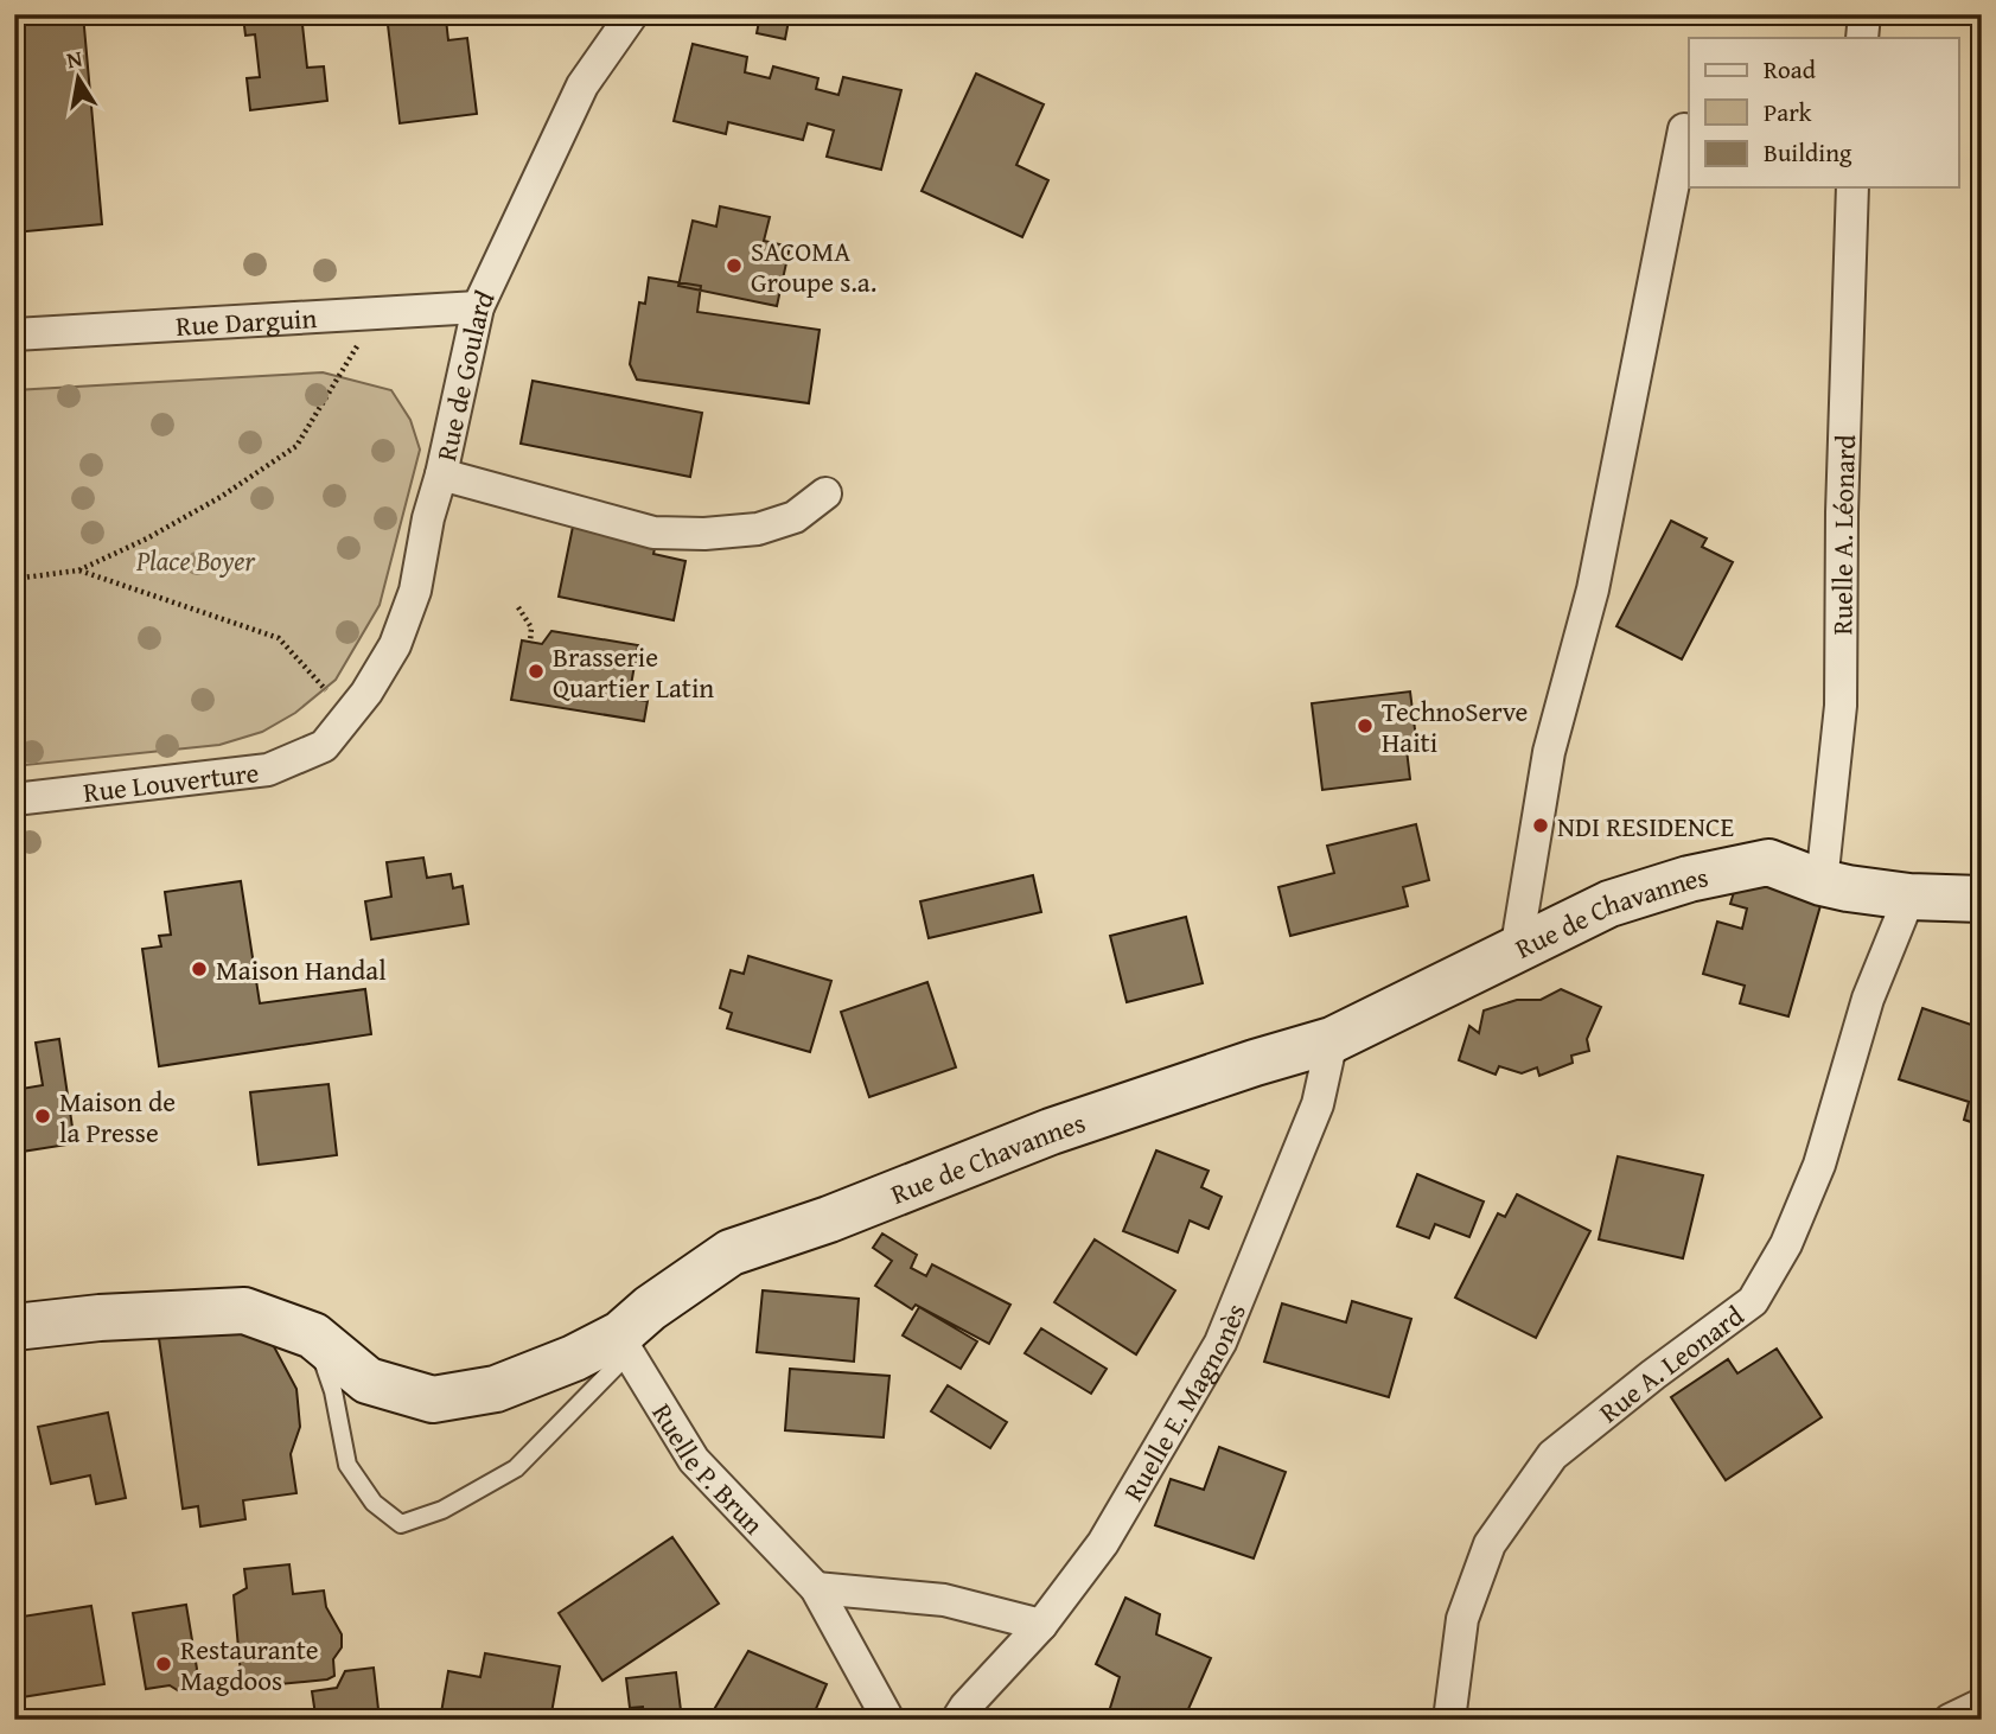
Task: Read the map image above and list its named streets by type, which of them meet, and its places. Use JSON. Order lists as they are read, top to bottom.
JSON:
{
  "streets": {
    "street": [
      "Rue Darguin",
      "Rue de Goulard",
      "Ruelle A. Léonard",
      "Rue Louverture",
      "Rue de Chavannes",
      "Rue A. Leonard",
      "Ruelle E. Magnonès",
      "Ruelle P. Brun"
    ]
  },
  "crossings": [
    ["Rue Darguin", "Rue de Goulard"],
    ["Rue de Goulard", "Rue Louverture"],
    ["Ruelle A. Léonard", "Rue de Chavannes"],
    ["Rue de Chavannes", "Rue A. Leonard"],
    ["Rue de Chavannes", "Ruelle E. Magnonès"],
    ["Rue de Chavannes", "Ruelle P. Brun"]
  ],
  "parks": ["Place Boyer"],
  "places": [
    "SACOMA Groupe s.a.",
    "Brasserie Quartier Latin",
    "TechnoServe Haiti",
    "NDI RESIDENCE",
    "Maison Handal",
    "Maison de la Presse",
    "Restaurante Magdoos"
  ],
  "legend": ["Road", "Park", "Building"],
  "north": "top"
}
